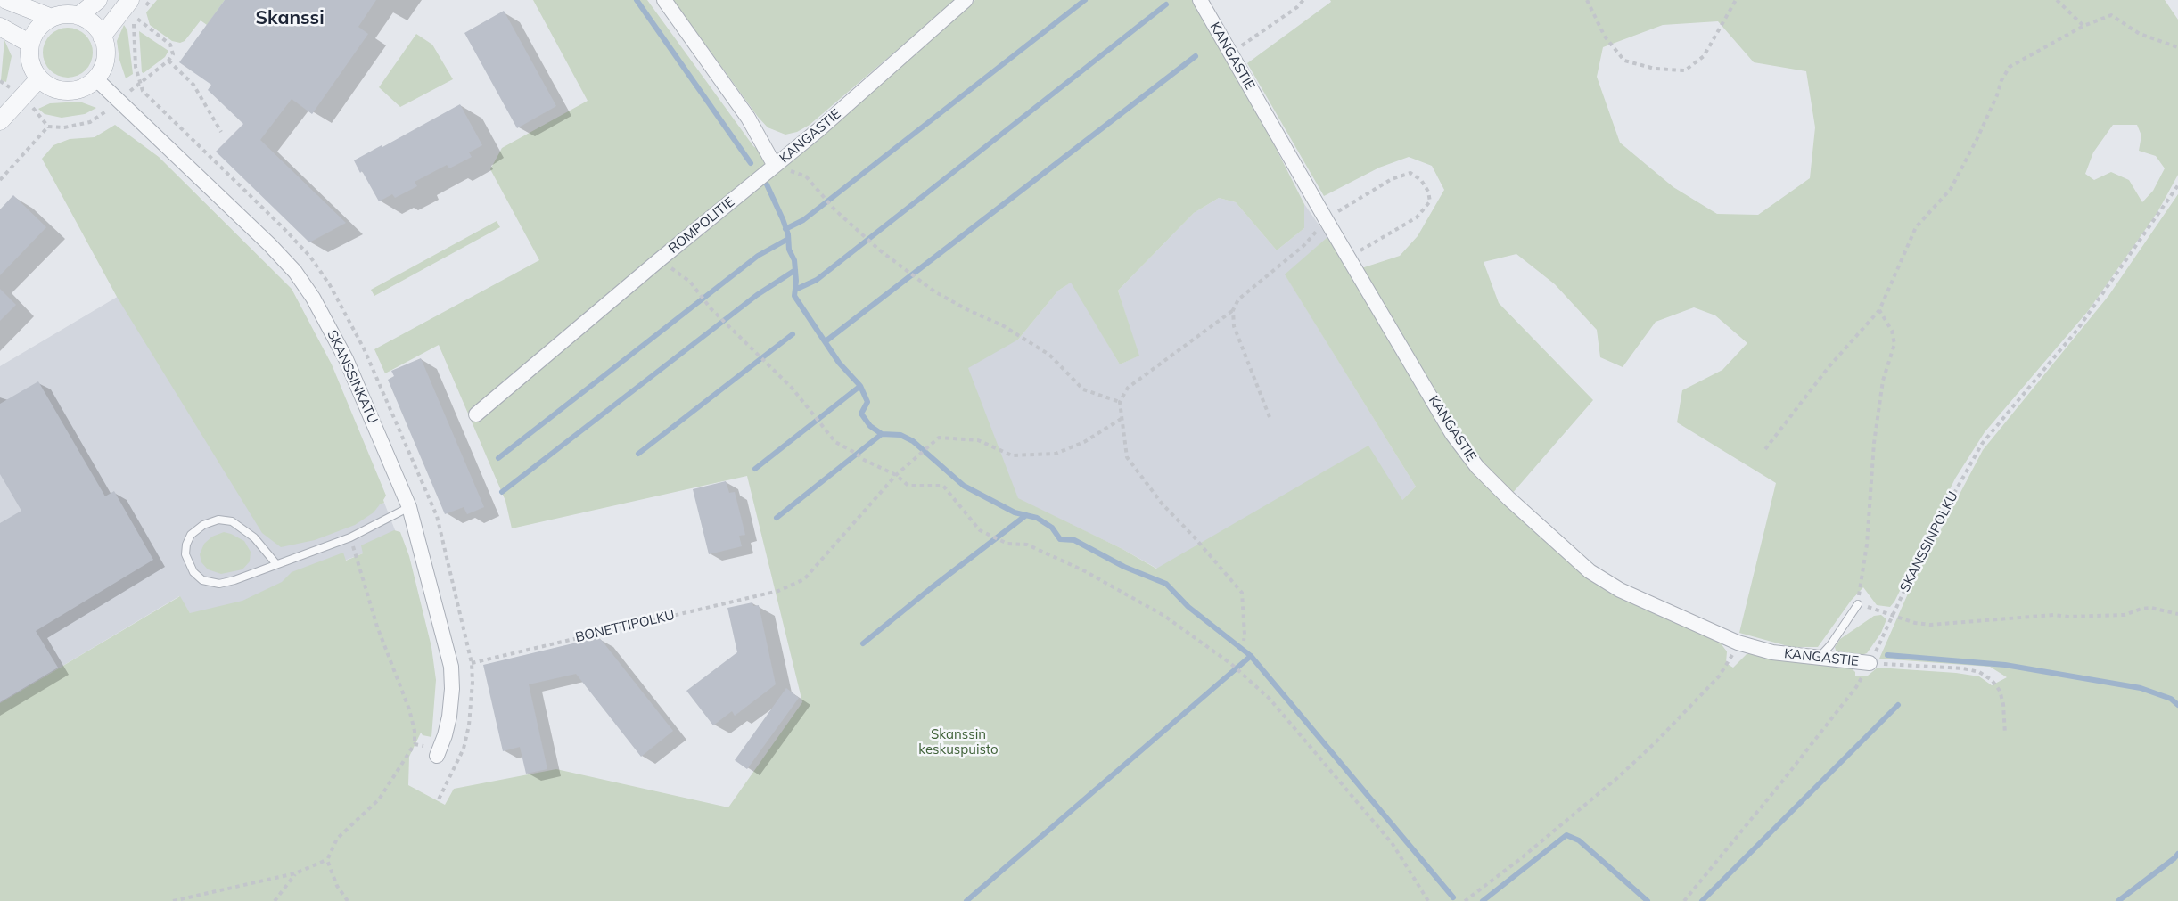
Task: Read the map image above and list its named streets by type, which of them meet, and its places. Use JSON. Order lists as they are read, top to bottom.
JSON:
{
  "streets": {
    "street": ["KANGASTIE", "ROMPOLITIE", "SKANSSINKATU"],
    "path": ["SKANSSINPOLKU", "BONETTIPOLKU"]
  },
  "crossings": [
    ["KANGASTIE", "ROMPOLITIE"],
    ["KANGASTIE", "SKANSSINPOLKU"]
  ],
  "districts": ["Skanssi"],
  "parks": ["Skanssin keskuspuisto"]
}
